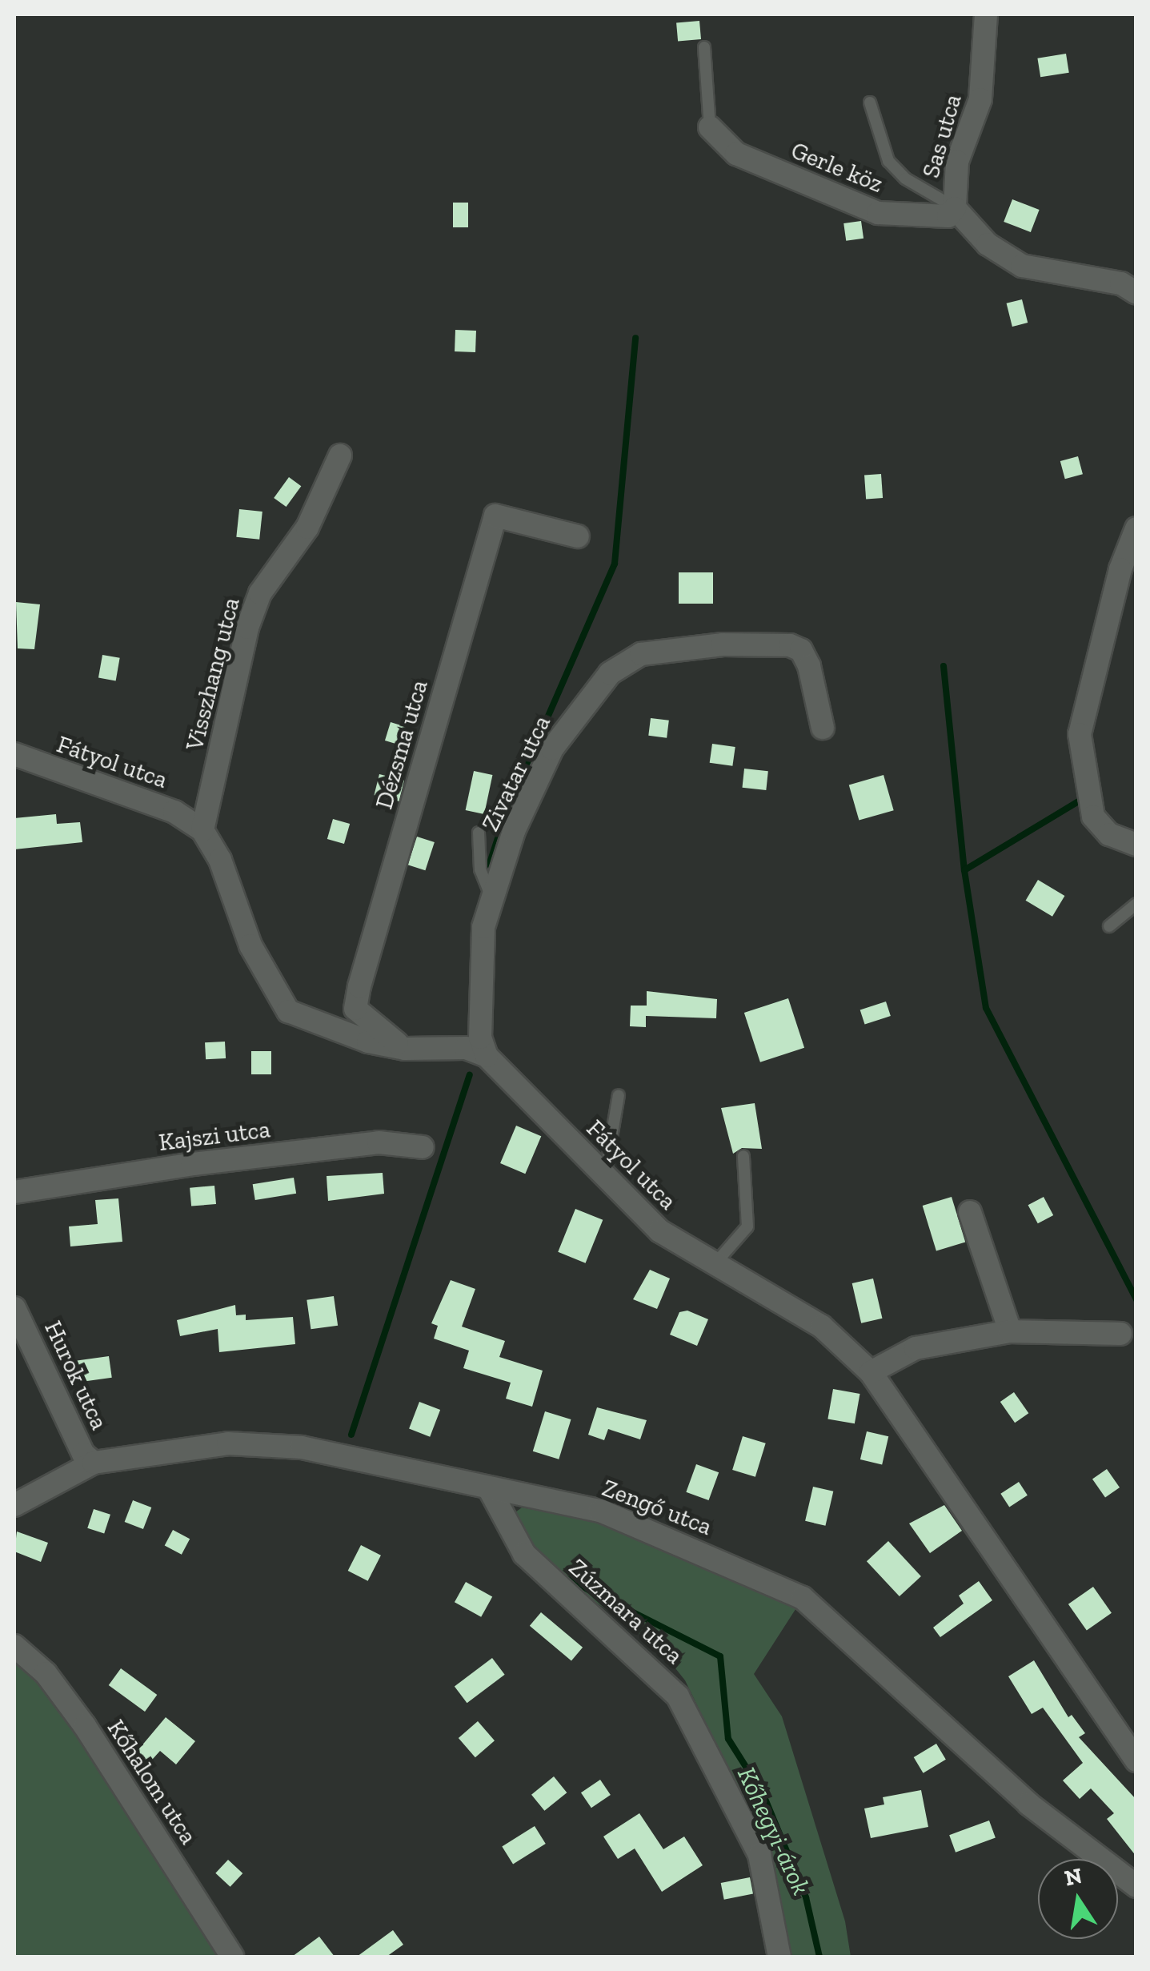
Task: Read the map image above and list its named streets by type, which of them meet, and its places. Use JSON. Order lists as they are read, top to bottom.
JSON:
{
  "streets": {
    "street": [
      "Sas utca",
      "Gerle köz",
      "Visszhang utca",
      "Dézsma utca",
      "Fátyol utca",
      "Zivatar utca",
      "Kajszi utca",
      "Hurok utca",
      "Zengő utca",
      "Zúzmara utca",
      "Kőhalom utca"
    ]
  },
  "crossings": [
    ["Sas utca", "Gerle köz"],
    ["Visszhang utca", "Fátyol utca"],
    ["Dézsma utca", "Fátyol utca"],
    ["Fátyol utca", "Zivatar utca"],
    ["Hurok utca", "Zengő utca"],
    ["Zengő utca", "Zúzmara utca"]
  ],
  "water": ["Kőhegyi-árok"],
  "north": "top"
}
